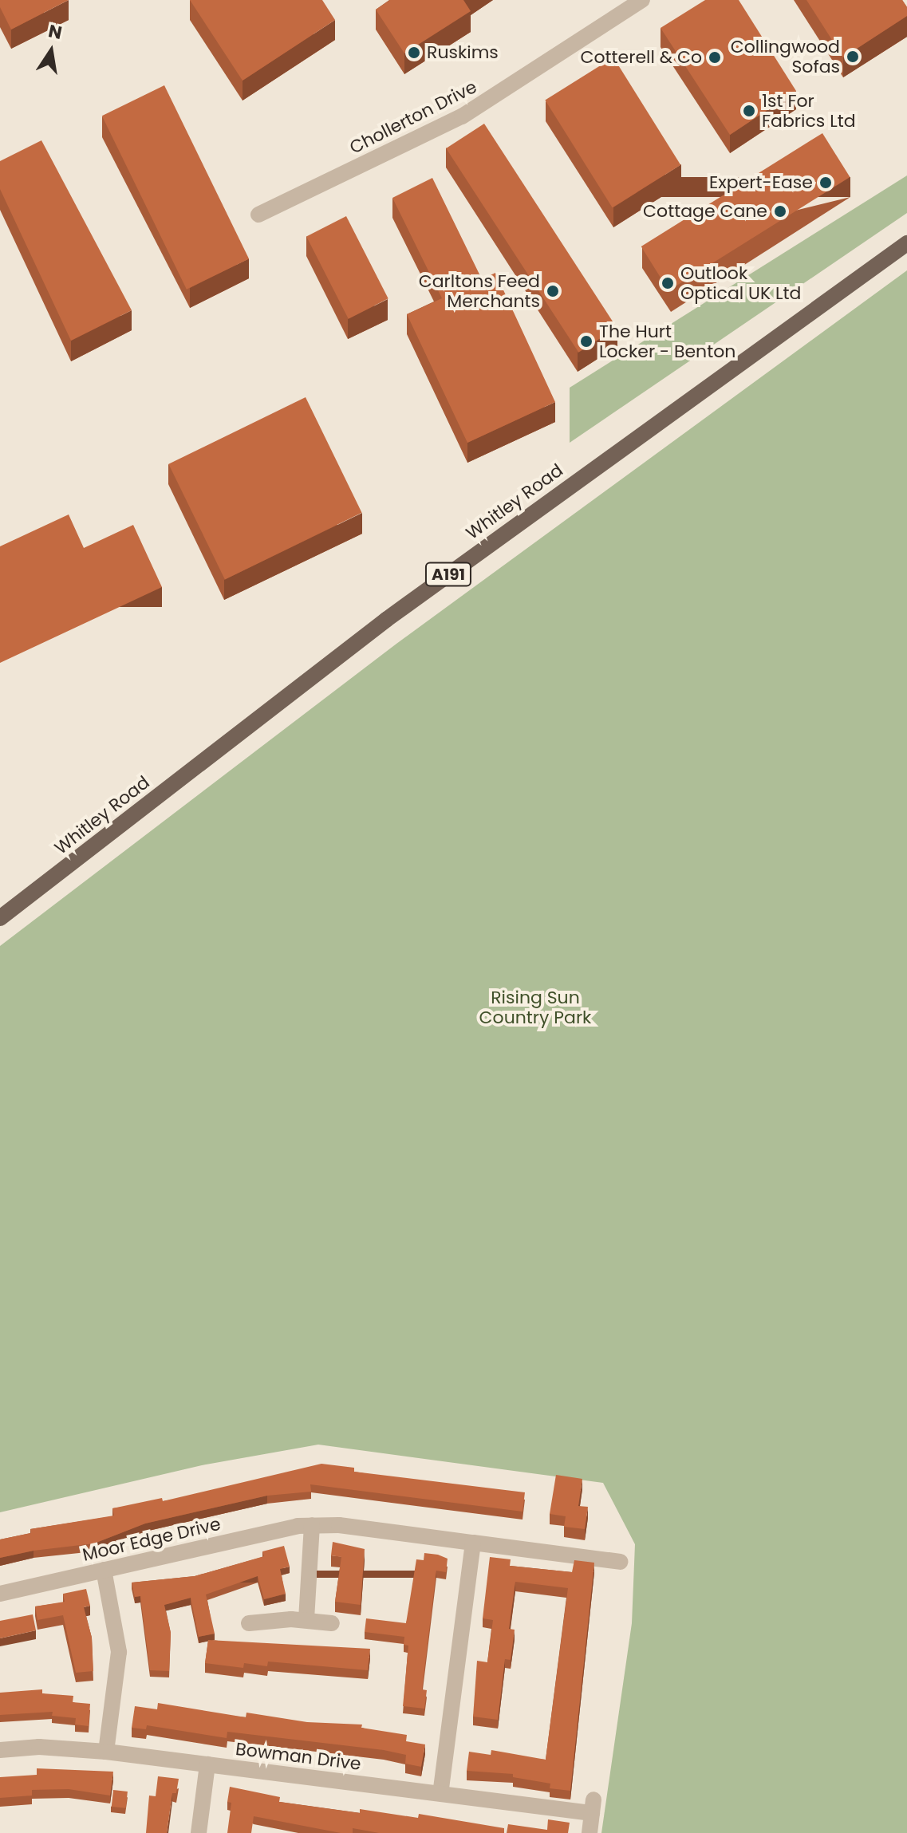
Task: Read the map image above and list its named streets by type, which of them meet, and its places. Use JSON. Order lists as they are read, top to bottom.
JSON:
{
  "streets": {
    "main road": ["Whitley Road", "A191"],
    "street": ["Chollerton Drive", "Moor Edge Drive", "Bowman Drive"]
  },
  "parks": ["Rising Sun Country Park"],
  "places": [
    "Ruskims",
    "Collingwood Sofas",
    "Cotterell & Co",
    "1st For Fabrics Ltd",
    "Expert-Ease",
    "Cottage Cane",
    "Outlook Optical UK Ltd",
    "Carltons Feed Merchants",
    "The Hurt Locker - Benton"
  ],
  "north": "top"
}
